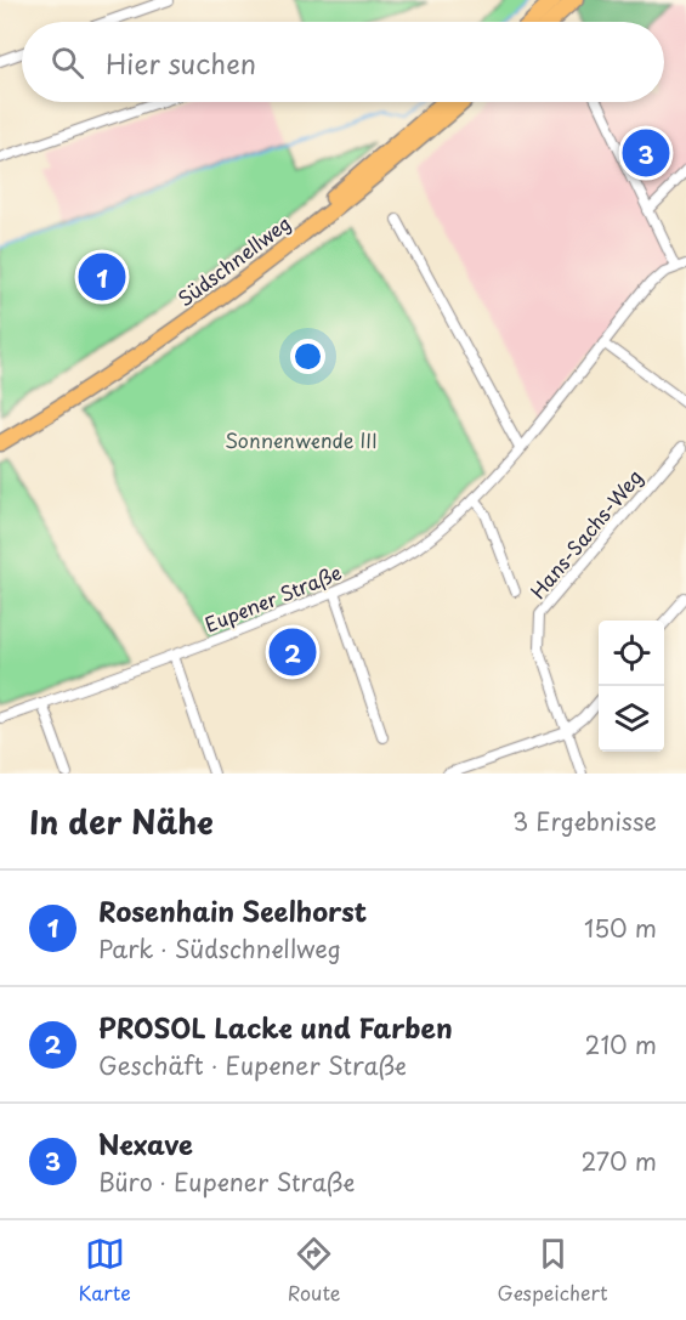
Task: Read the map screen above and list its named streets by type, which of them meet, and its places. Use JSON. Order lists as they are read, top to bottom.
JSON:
{
  "streets": {
    "highway": ["Südschnellweg"],
    "street": ["Hans-Sachs-Weg", "Eupener Straße"]
  },
  "crossings": [
    ["Hans-Sachs-Weg", "Eupener Straße"]
  ],
  "parks": ["Sonnenwende III"],
  "page": {
    "search": "Hier suchen",
    "pins": ["3", "1", "2"],
    "heading": ["In der Nähe", "3 Ergebnisse"],
    "list": [
      {
        "mark": "1",
        "name": "Rosenhain Seelhorst",
        "note": "Park · Südschnellweg",
        "value": "150 m"
      },
      {
        "mark": "2",
        "name": "PROSOL Lacke und Farben",
        "note": "Geschäft · Eupener Straße",
        "value": "210 m"
      },
      {
        "mark": "3",
        "name": "Nexave",
        "note": "Büro · Eupener Straße",
        "value": "270 m"
      }
    ],
    "nav": ["Karte", "Route", "Gespeichert"]
  }
}
